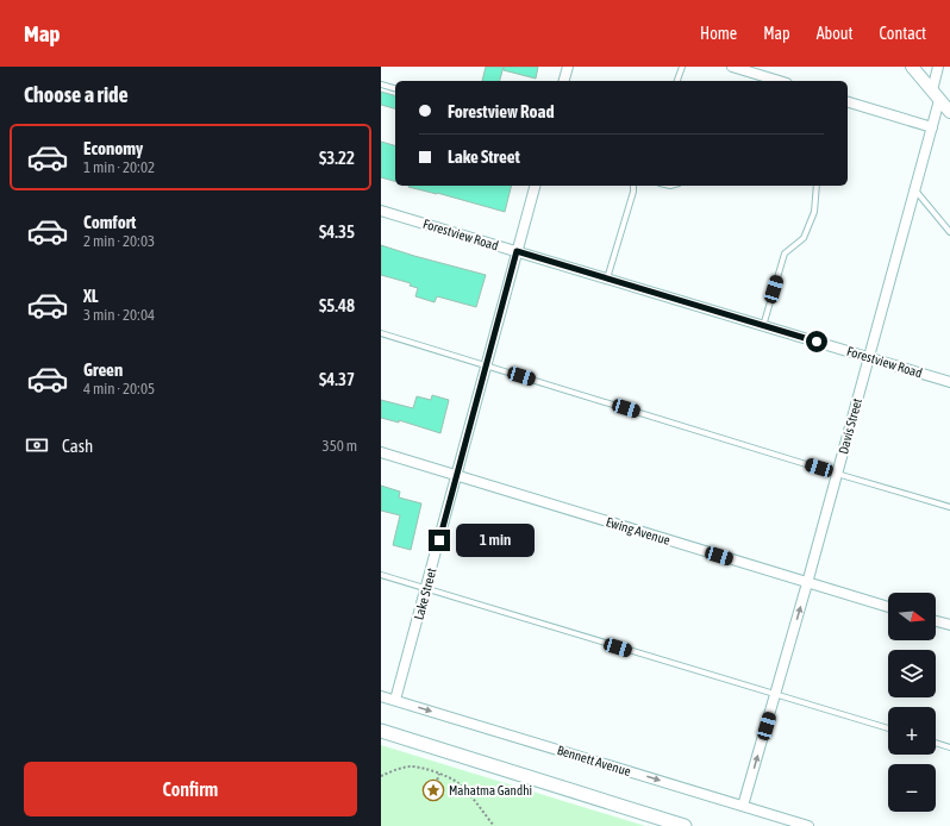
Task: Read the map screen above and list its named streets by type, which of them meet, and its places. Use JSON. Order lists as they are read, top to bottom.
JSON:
{
  "streets": {
    "street": [
      "Forestview Road",
      "Davis Street",
      "Ewing Avenue",
      "Lake Street",
      "Bennett Avenue"
    ]
  },
  "crossings": [
    ["Forestview Road", "Davis Street"],
    ["Forestview Road", "Lake Street"],
    ["Davis Street", "Ewing Avenue"],
    ["Davis Street", "Bennett Avenue"],
    ["Ewing Avenue", "Lake Street"],
    ["Lake Street", "Bennett Avenue"]
  ],
  "one_way": ["Bennett Avenue"],
  "places": {
    "place": ["Mahatma Gandhi"]
  },
  "north": "right",
  "page": {
    "header": "Map",
    "nav": [
      "Home",
      "Map",
      "About",
      "Contact"
    ],
    "heading": "Choose a ride",
    "banner": ["Forestview Road", "Lake Street"],
    "list": [
      {
        "name": "Economy",
        "note": "1 min · 20:02",
        "value": "$3.22"
      },
      {
        "name": "Comfort",
        "note": "2 min · 20:03",
        "value": "$4.35"
      },
      {
        "name": "XL",
        "note": "3 min · 20:04",
        "value": "$5.48"
      },
      {
        "name": "Green",
        "note": "4 min · 20:05",
        "value": "$4.37"
      }
    ],
    "pay": ["Cash", "350 m"],
    "bubble": "1 min",
    "map_buttons": ["+", "−"],
    "buttons": "Confirm"
  }
}
